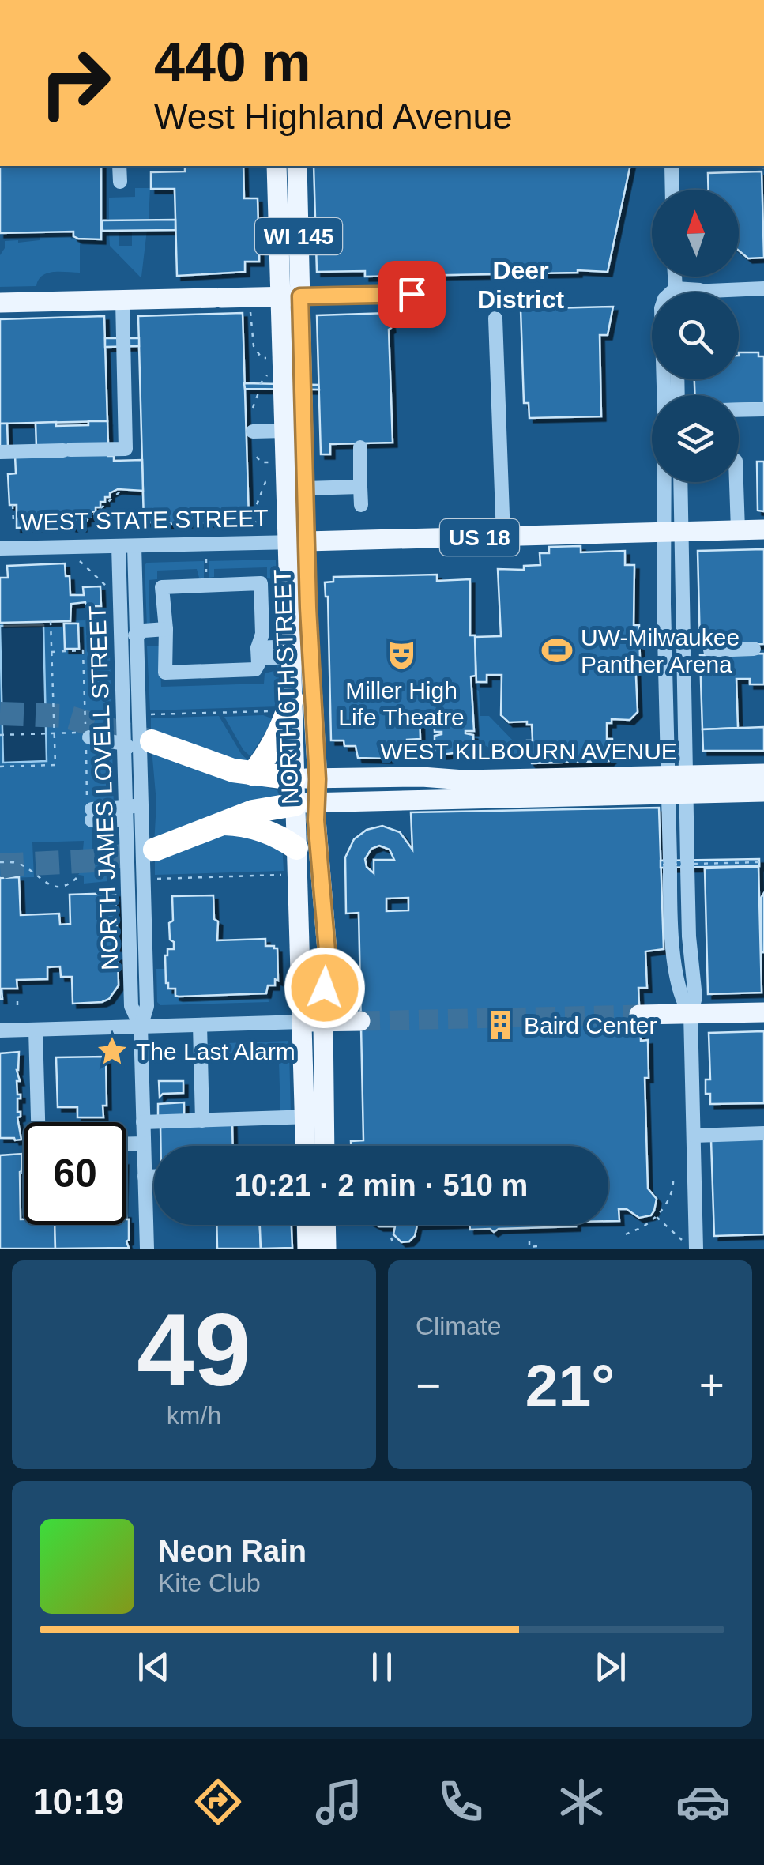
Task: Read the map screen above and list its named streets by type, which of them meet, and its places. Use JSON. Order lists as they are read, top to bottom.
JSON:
{
  "streets": {
    "main road": [
      "WI 145",
      "WEST STATE STREET",
      "US 18",
      "NORTH 6TH STREET",
      "WEST KILBOURN AVENUE"
    ],
    "street": ["NORTH JAMES LOVELL STREET"]
  },
  "crossings": [
    ["WEST STATE STREET", "NORTH 6TH STREET"],
    ["WEST STATE STREET", "NORTH JAMES LOVELL STREET"],
    ["NORTH 6TH STREET", "WEST KILBOURN AVENUE"]
  ],
  "districts": ["Deer District"],
  "places": {
    "sports": ["UW-Milwaukee Panther Arena"],
    "theatre": ["Miller High Life Theatre"],
    "building": ["Baird Center"],
    "place": ["The Last Alarm"]
  },
  "north": "top",
  "page": {
    "turn": ["440 m", "West Highland Avenue"],
    "limit": "60",
    "trip": "10:21 · 2 min · 510 m",
    "tile": [
      ["49", "km/h"],
      "Climate"
    ],
    "heat": ["−", "21°", "+"],
    "song": ["Neon Rain", "Kite Club"],
    "tabs": "10:19"
  }
}
